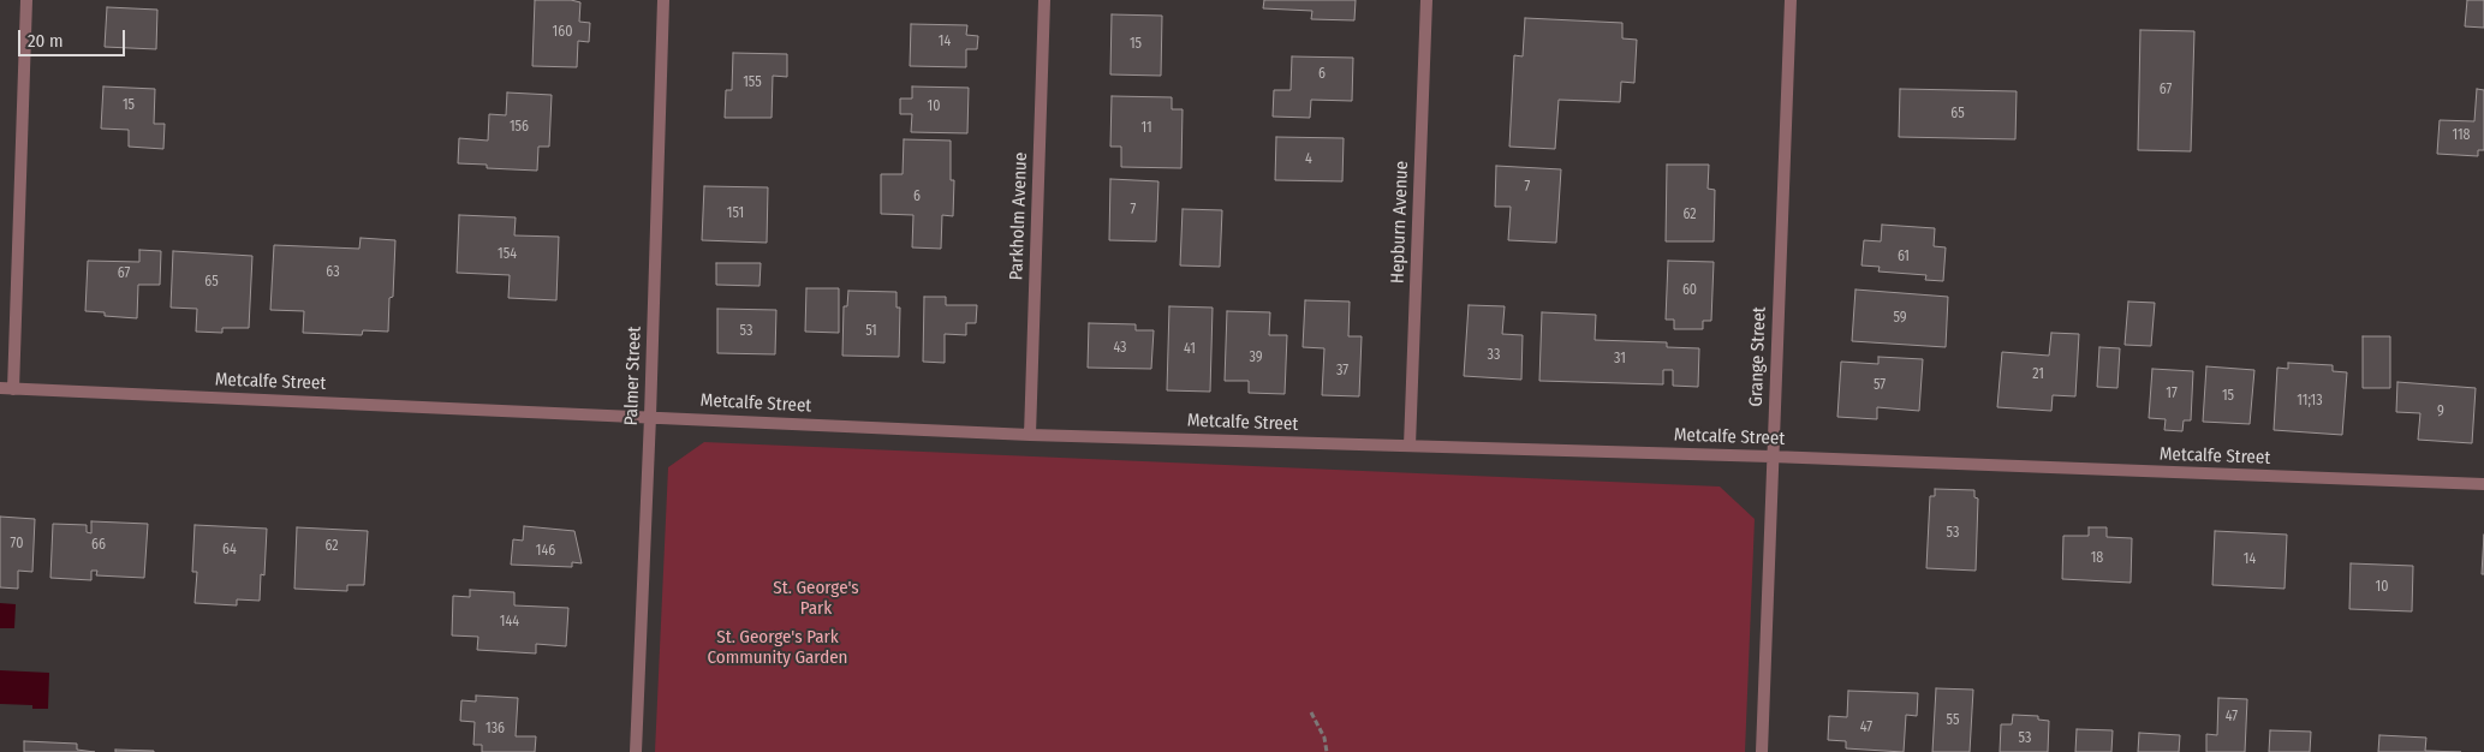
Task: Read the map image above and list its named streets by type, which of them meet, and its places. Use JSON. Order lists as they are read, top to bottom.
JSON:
{
  "streets": {
    "street": [
      "Parkholm Avenue",
      "Hepburn Avenue",
      "Grange Street",
      "Palmer Street",
      "Metcalfe Street"
    ]
  },
  "crossings": [
    ["Parkholm Avenue", "Metcalfe Street"],
    ["Hepburn Avenue", "Metcalfe Street"],
    ["Grange Street", "Metcalfe Street"],
    ["Palmer Street", "Metcalfe Street"]
  ],
  "parks": ["St. George's Park", "St. George's Park Community Garden"],
  "house_numbers": [
    "160",
    "14",
    "15",
    "6",
    "155",
    "67",
    "15",
    "10",
    "65",
    "156",
    "11",
    "118",
    "4",
    "7",
    "6",
    "7",
    "151",
    "62",
    "154",
    "61",
    "63",
    "67",
    "65",
    "60",
    "59",
    "53",
    "51",
    "43",
    "41",
    "33",
    "39",
    "31",
    "37",
    "21",
    "57",
    "17",
    "15",
    "11;13",
    "9",
    "53",
    "70",
    "66",
    "62",
    "64",
    "146",
    "18",
    "14",
    "10",
    "144",
    "47",
    "55",
    "47",
    "136",
    "53"
  ],
  "scale_bar": "20 m"
}
